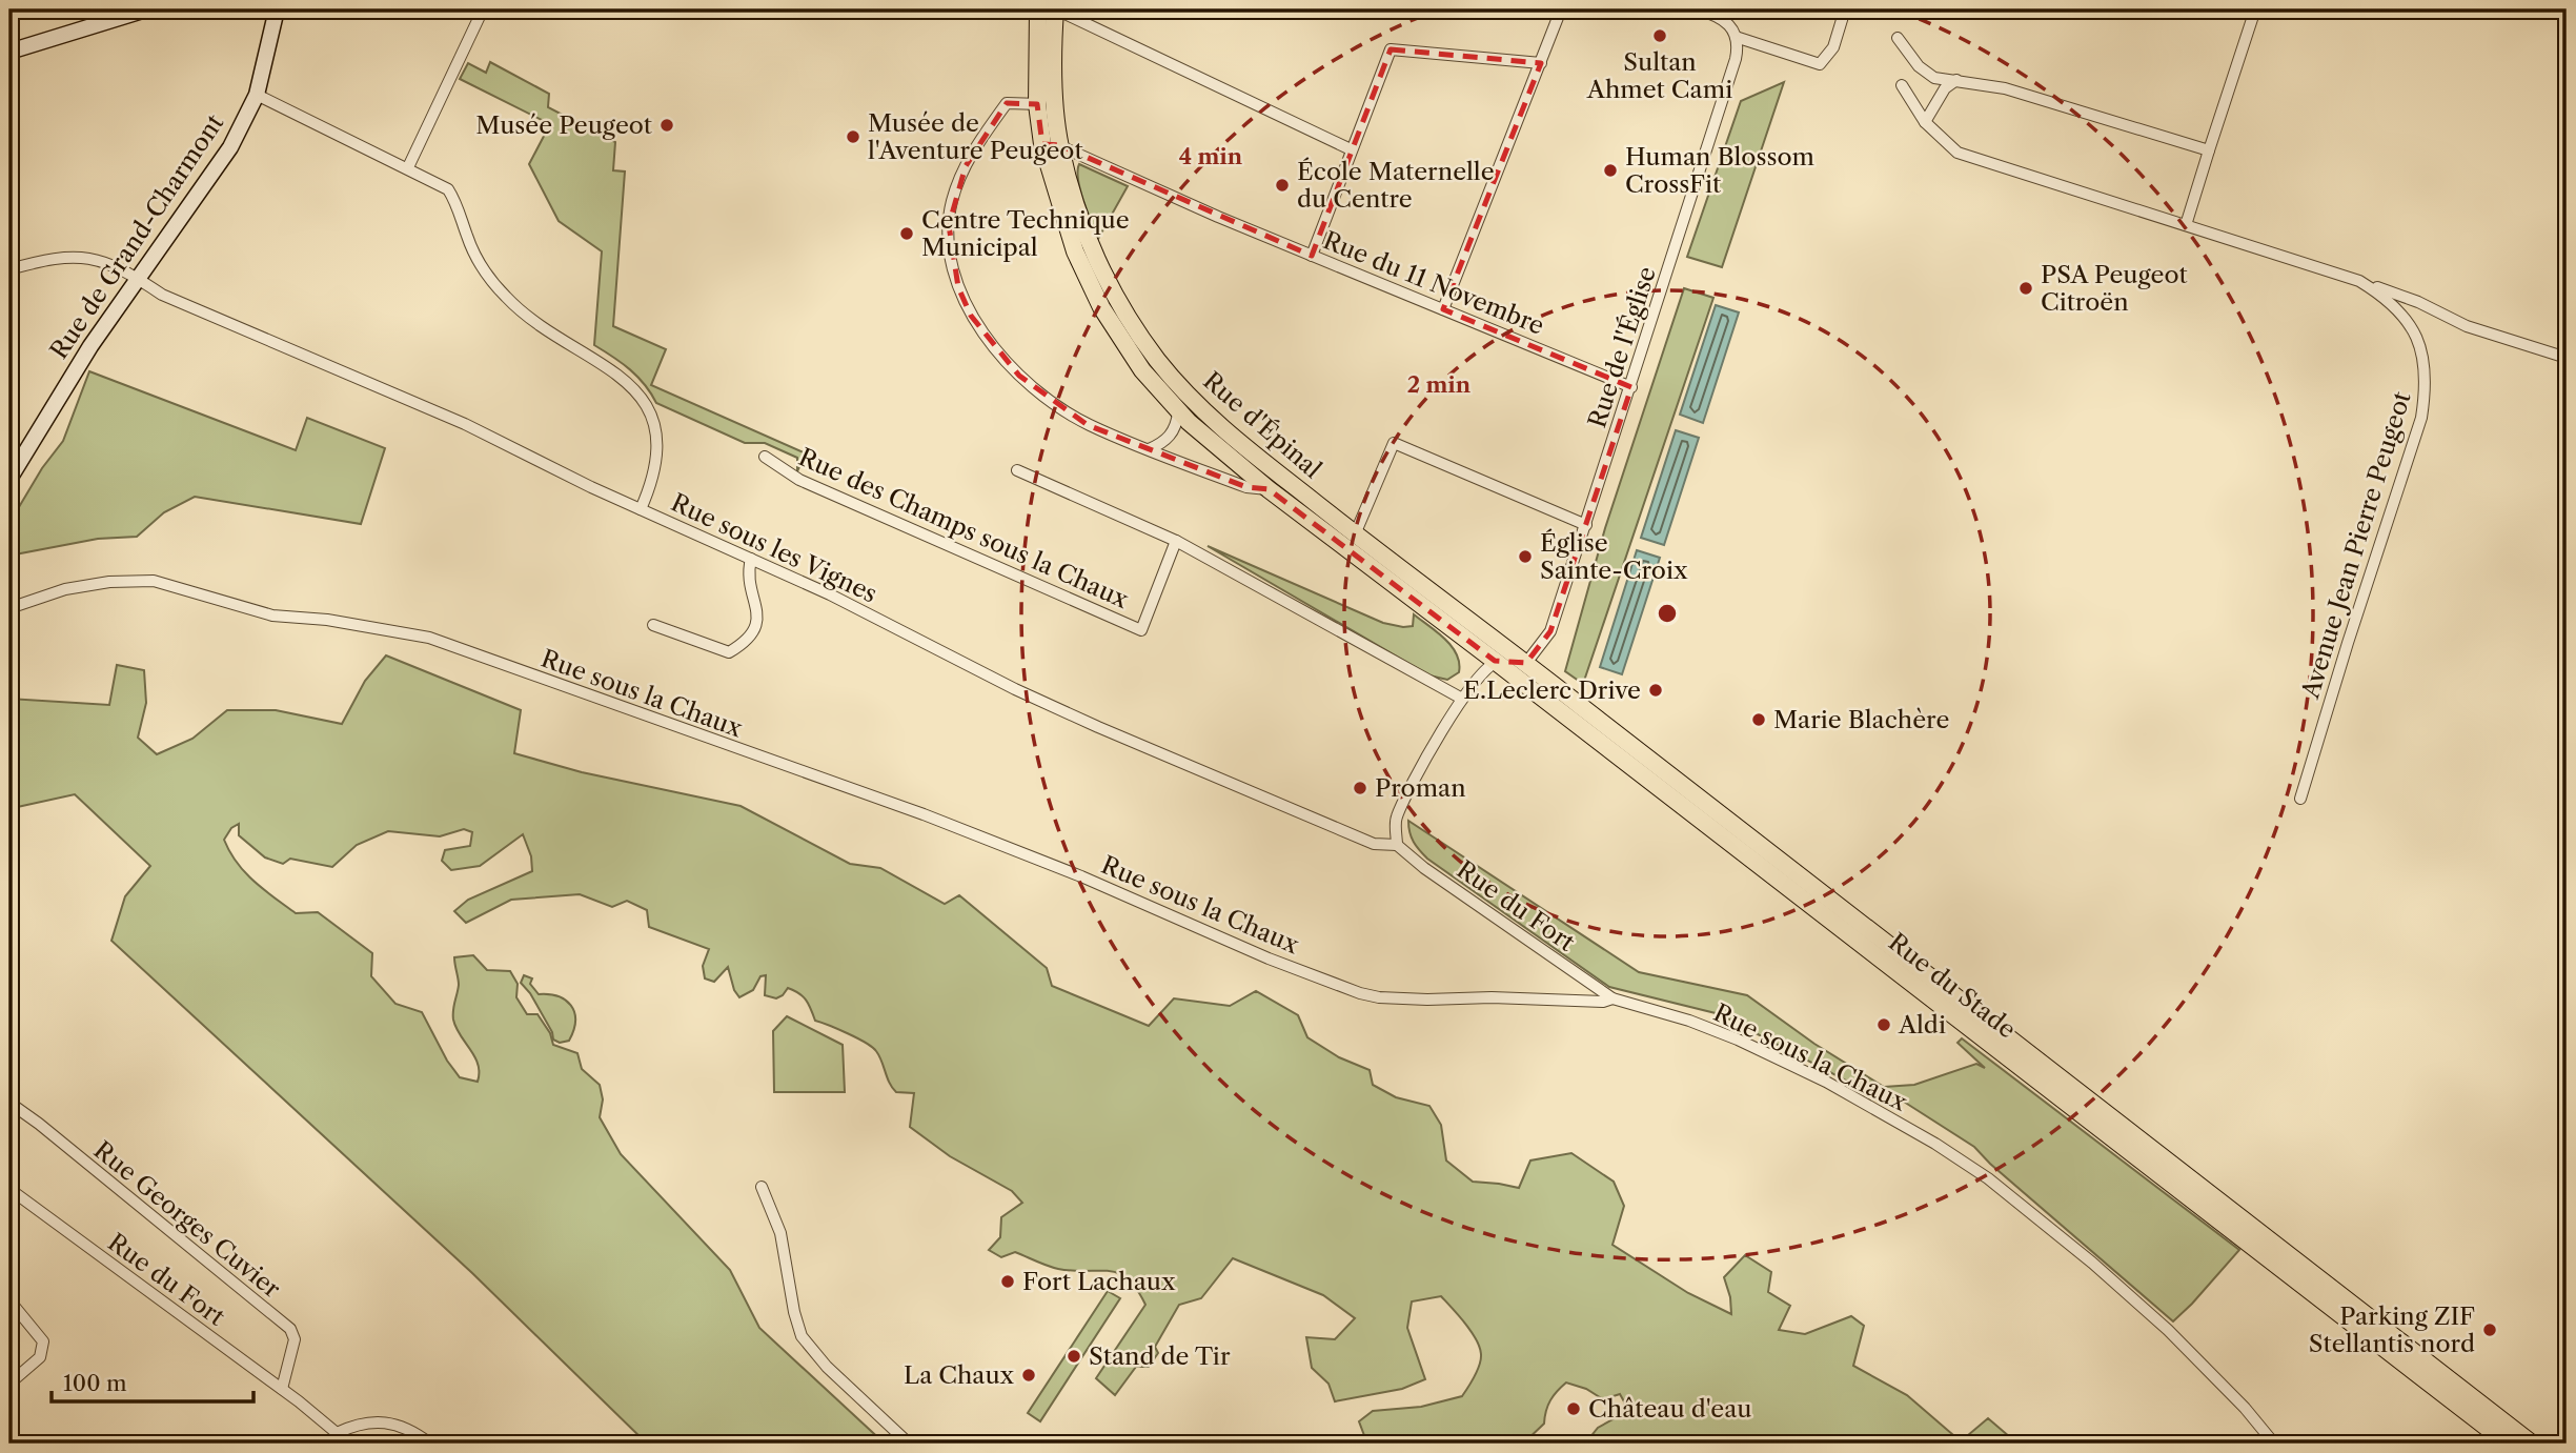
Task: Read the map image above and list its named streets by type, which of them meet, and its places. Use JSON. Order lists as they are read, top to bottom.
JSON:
{
  "streets": {
    "main road": ["Rue d'Épinal", "Rue du Stade"],
    "street": [
      "Rue de Grand-Charmont",
      "Rue du 11 Novembre",
      "Rue de l'Église",
      "Rue des Champs sous la Chaux",
      "Avenue Jean Pierre Peugeot",
      "Rue sous les Vignes",
      "Rue sous la Chaux",
      "Rue du Fort",
      "Rue Georges Cuvier"
    ]
  },
  "crossings": [
    ["Rue de Grand-Charmont", "Rue sous les Vignes"],
    ["Rue du 11 Novembre", "Rue de l'Église"],
    ["Rue du 11 Novembre", "Rue d'Épinal"],
    ["Rue de l'Église", "Rue d'Épinal"],
    ["Rue de l'Église", "Rue du Stade"],
    ["Rue d'Épinal", "Rue du Stade"],
    ["Rue sous les Vignes", "Rue du Fort"],
    ["Rue sous la Chaux", "Rue du Fort"],
    ["Rue du Fort", "Rue Georges Cuvier"]
  ],
  "places": [
    "Sultan Ahmet Cami",
    "Musée Peugeot",
    "Musée de l'Aventure Peugeot",
    "Human Blossom CrossFit",
    "École Maternelle du Centre",
    "Centre Technique Municipal",
    "PSA Peugeot Citroën",
    "Église Sainte-Croix",
    "E.Leclerc Drive",
    "Marie Blachère",
    "Proman",
    "Aldi",
    "Fort Lachaux",
    "Parking ZIF Stellantis nord",
    "Stand de Tir",
    "La Chaux",
    "Château d'eau"
  ],
  "scale_bar": "100 m",
  "rings": ["4 min", "2 min"]
}
